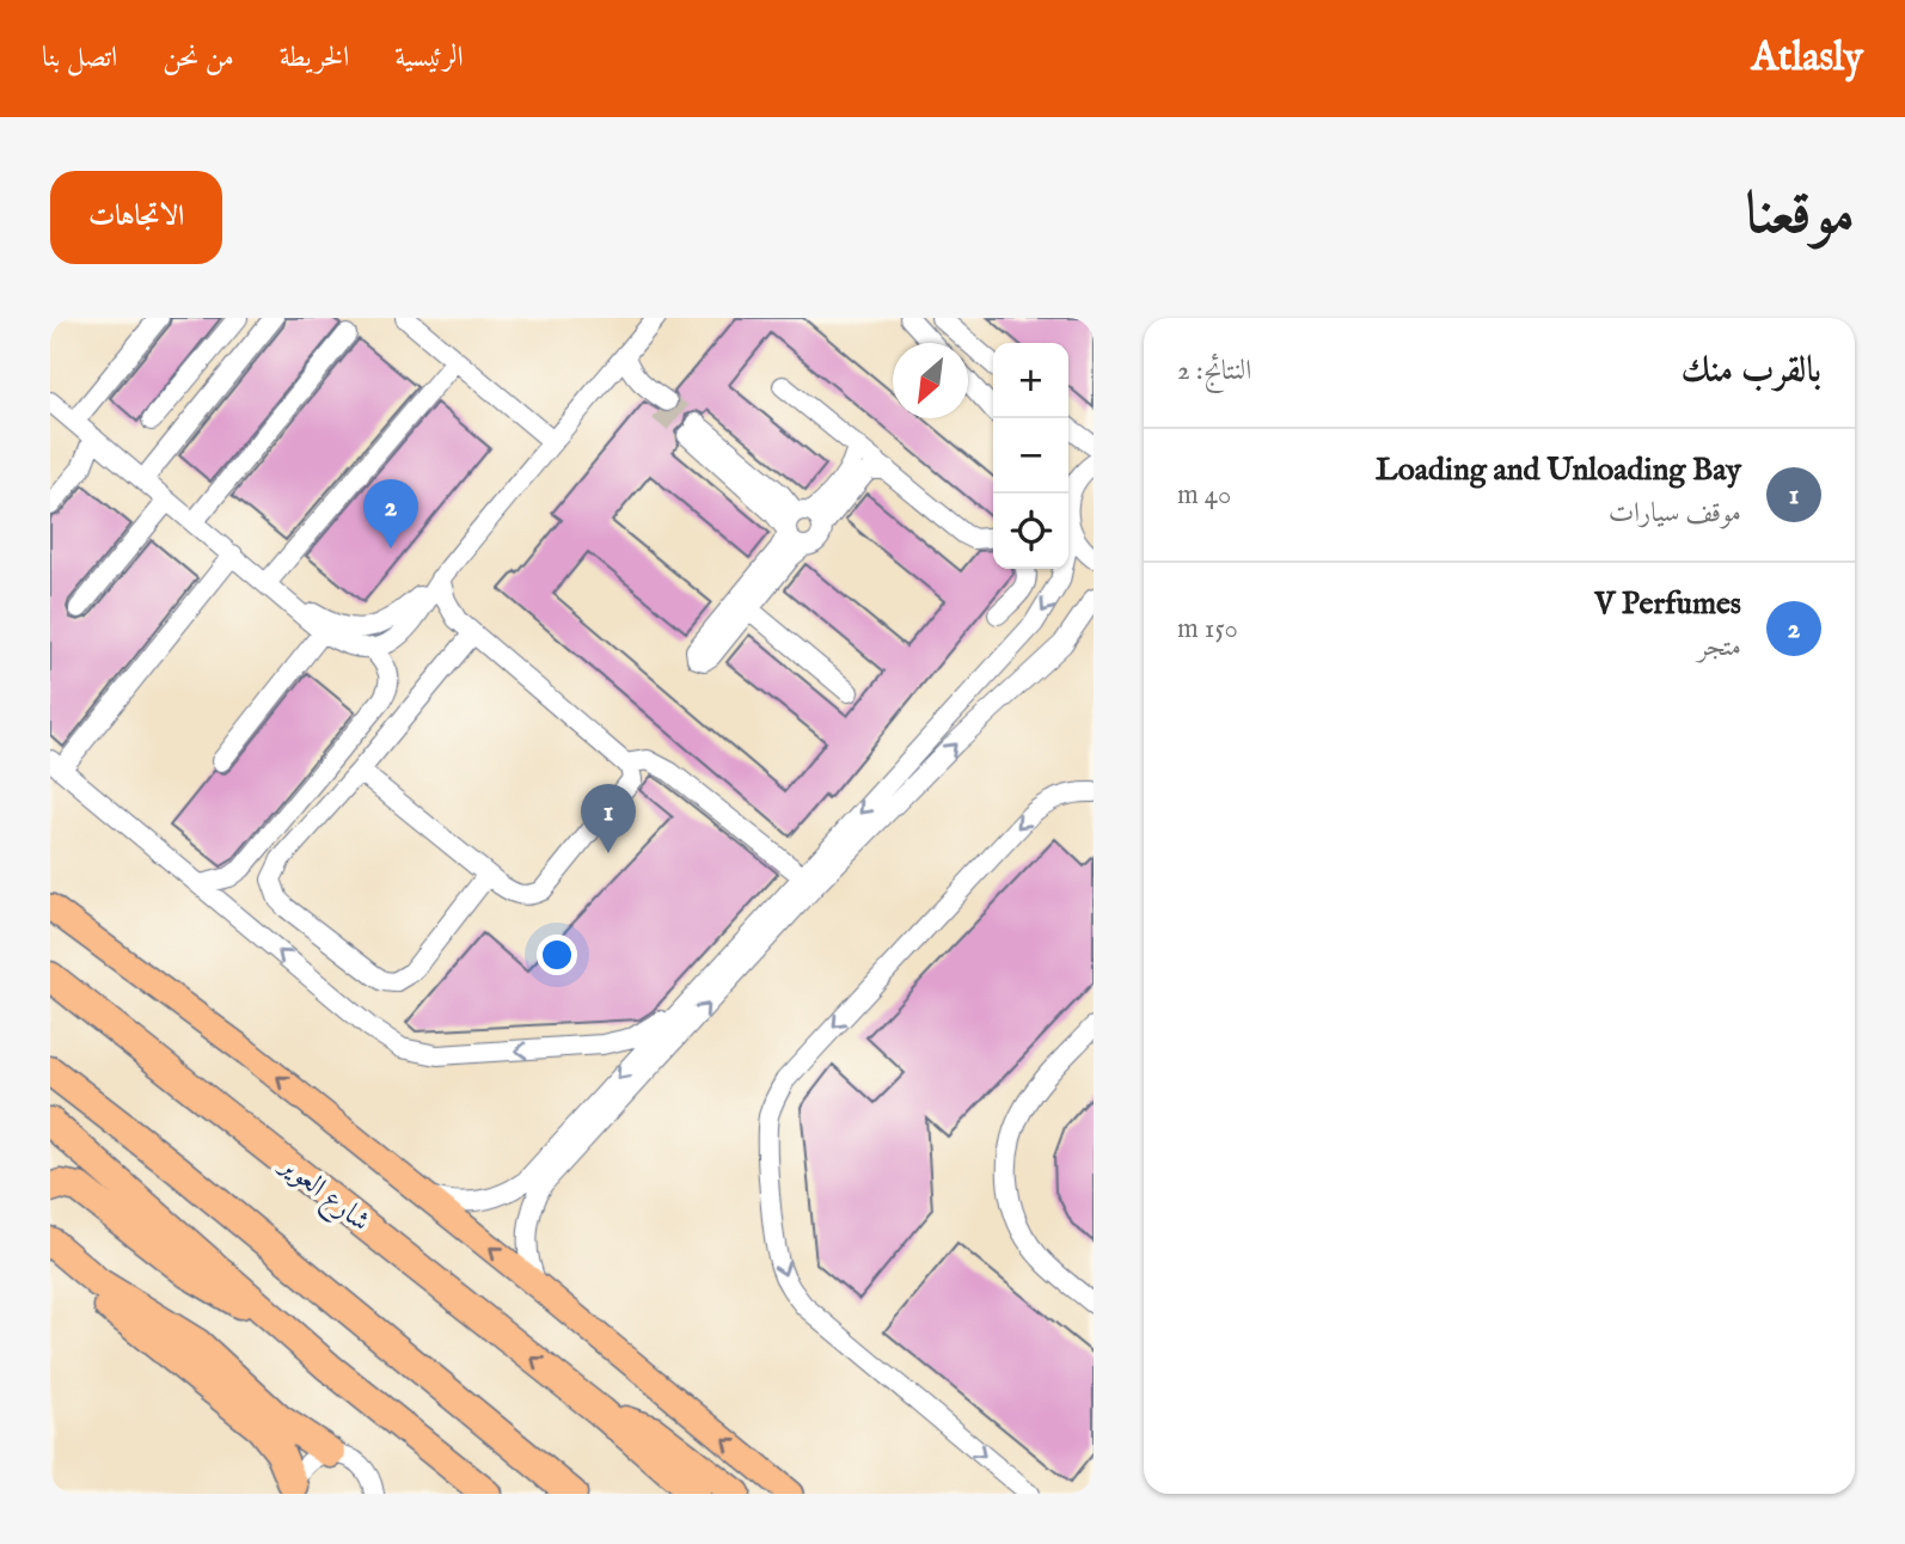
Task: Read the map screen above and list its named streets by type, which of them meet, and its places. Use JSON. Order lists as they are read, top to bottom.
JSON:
{
  "streets": {
    "highway": ["شارع العوير"]
  },
  "north": "bottom left",
  "page": {
    "header": "Atlasly",
    "nav": [
      "الرئيسية",
      "الخريطة",
      "من نحن",
      "اتصل بنا"
    ],
    "title": "موقعنا",
    "buttons": "الاتجاهات",
    "heading": ["بالقرب منك", "النتائج: 2"],
    "map_buttons": ["+", "−"],
    "list": [
      {
        "mark": "1",
        "name": "Loading and Unloading Bay",
        "note": "موقف سيارات",
        "value": "40 m"
      },
      {
        "mark": "2",
        "name": "V Perfumes",
        "note": "متجر",
        "value": "150 m"
      }
    ],
    "pins": ["2", "1"]
  }
}
